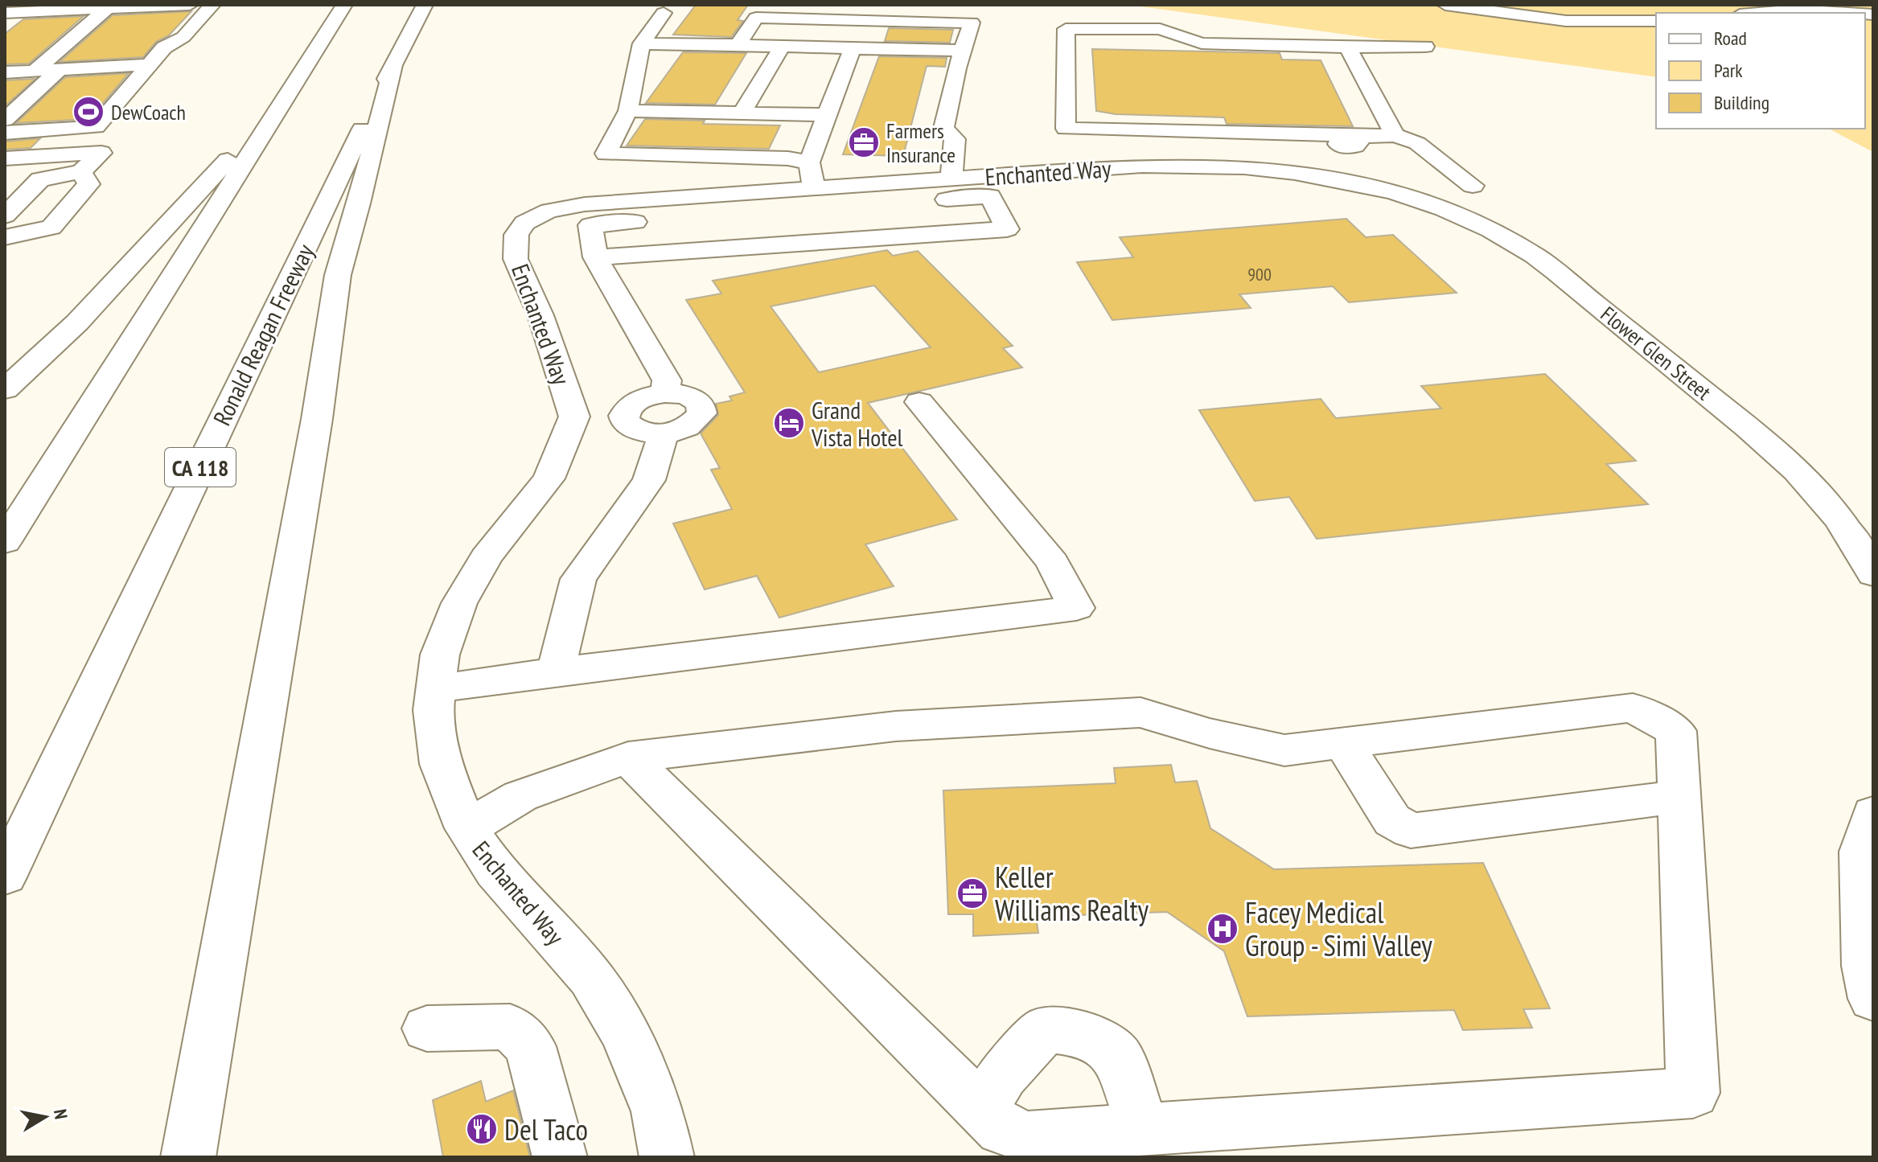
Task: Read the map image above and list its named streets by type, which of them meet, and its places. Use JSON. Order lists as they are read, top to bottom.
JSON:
{
  "streets": {
    "main road": [
      "Enchanted Way",
      "Ronald Reagan Freeway",
      "Flower Glen Street",
      "CA 118"
    ]
  },
  "crossings": [
    ["Enchanted Way", "Flower Glen Street"]
  ],
  "places": {
    "sports": ["DewCoach"],
    "office": ["Farmers Insurance", "Keller Williams Realty"],
    "hotel": ["Grand Vista Hotel"],
    "hospital": ["Facey Medical Group - Simi Valley"],
    "restaurant": ["Del Taco"]
  },
  "house_numbers": ["900"],
  "legend": ["Road", "Park", "Building"],
  "north": "right"
}
